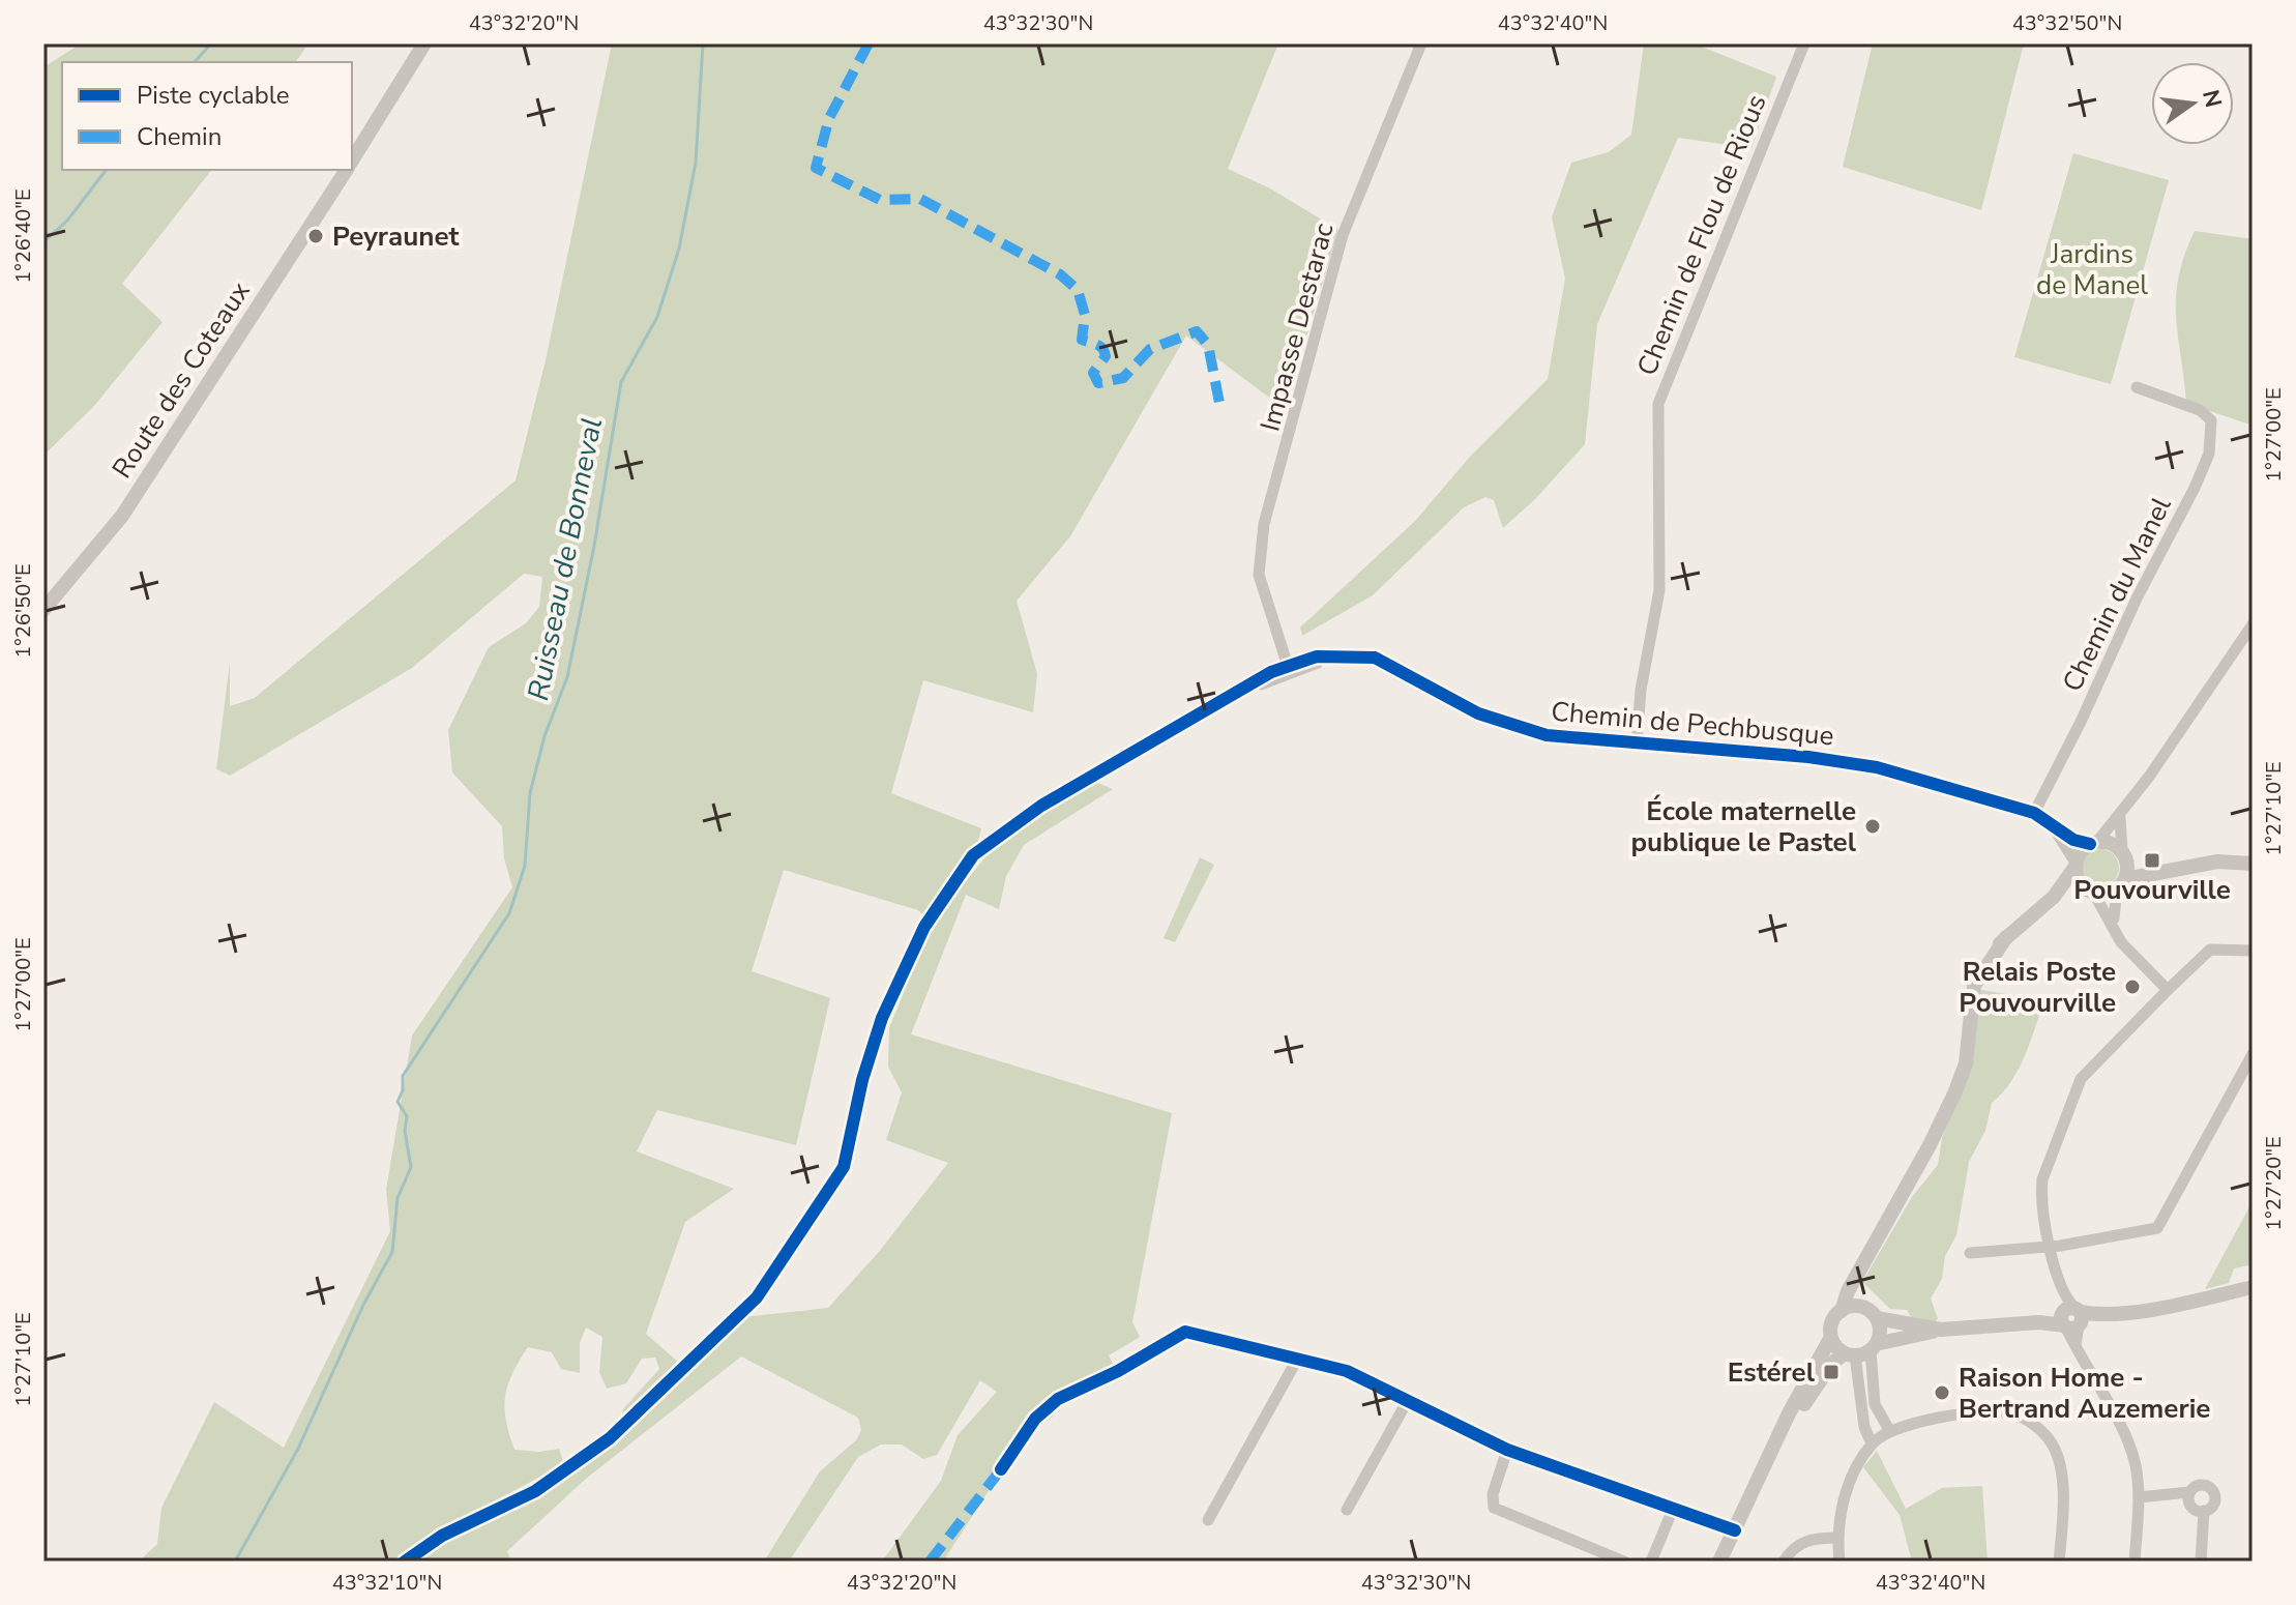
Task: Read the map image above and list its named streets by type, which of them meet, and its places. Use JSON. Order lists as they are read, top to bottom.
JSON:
{
  "streets": {
    "street": [
      "Chemin de Flou de Rious",
      "Impasse Destarac",
      "Route des Coteaux",
      "Chemin du Manel",
      "Chemin de Pechbusque"
    ]
  },
  "crossings": [
    ["Chemin de Flou de Rious", "Chemin de Pechbusque"],
    ["Impasse Destarac", "Chemin de Pechbusque"],
    ["Chemin du Manel", "Chemin de Pechbusque"]
  ],
  "water": ["Ruisseau de Bonneval"],
  "parks": ["Jardins de Manel"],
  "places": {
    "other": [
      "Peyraunet",
      "École maternelle publique le Pastel",
      "Relais Poste Pouvourville",
      "Raison Home - Bertrand Auzemerie"
    ],
    "transit": ["Pouvourville", "Estérel"]
  },
  "legend": ["Piste cyclable", "Chemin"],
  "north": "right",
  "coordinates": [
    "43°32'20\"N",
    "43°32'30\"N",
    "43°32'40\"N",
    "43°32'50\"N",
    "1°26'40\"E",
    "1°27'00\"E",
    "1°26'50\"E",
    "1°27'10\"E",
    "1°27'20\"E",
    "43°32'10\"N"
  ]
}
